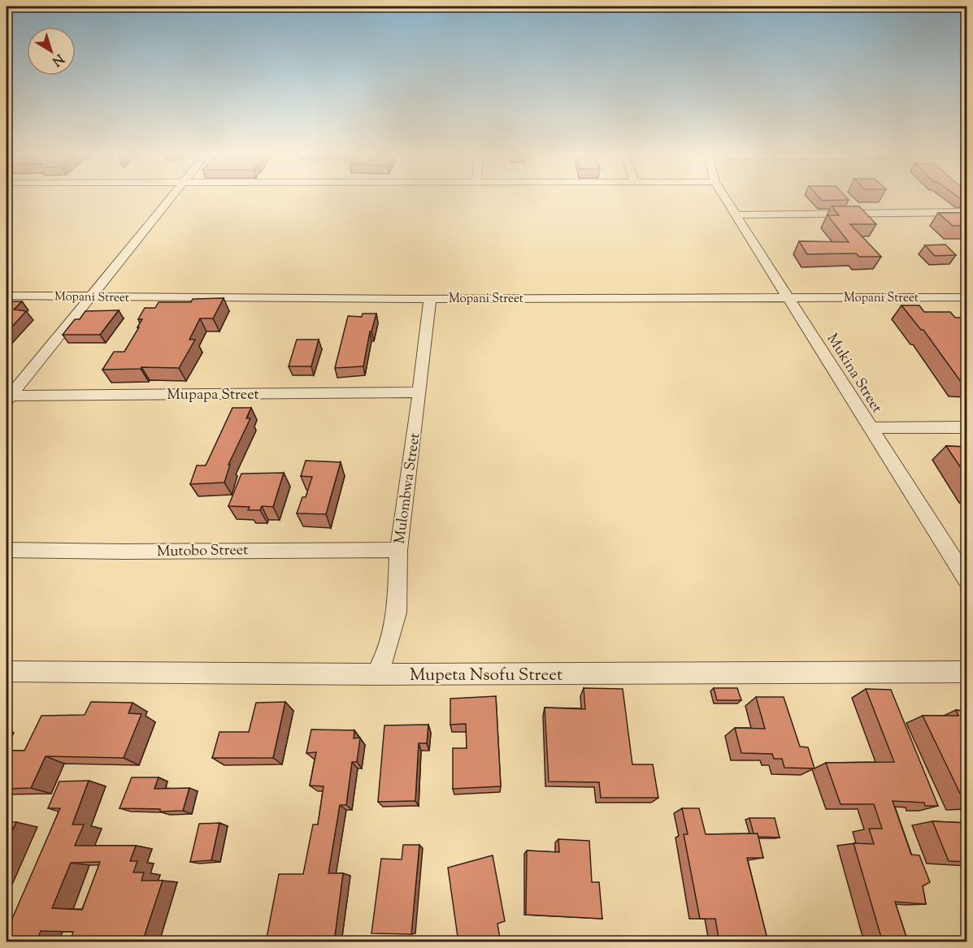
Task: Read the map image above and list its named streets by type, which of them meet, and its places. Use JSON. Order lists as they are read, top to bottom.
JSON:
{
  "streets": {
    "street": [
      "Mopani Street",
      "Mukina Street",
      "Mupapa Street",
      "Mulombwa Street",
      "Mutobo Street",
      "Mupeta Nsofu Street"
    ]
  },
  "crossings": [
    ["Mopani Street", "Mukina Street"],
    ["Mopani Street", "Mulombwa Street"],
    ["Mupapa Street", "Mulombwa Street"],
    ["Mulombwa Street", "Mutobo Street"],
    ["Mulombwa Street", "Mupeta Nsofu Street"]
  ],
  "north": "bottom right"
}
